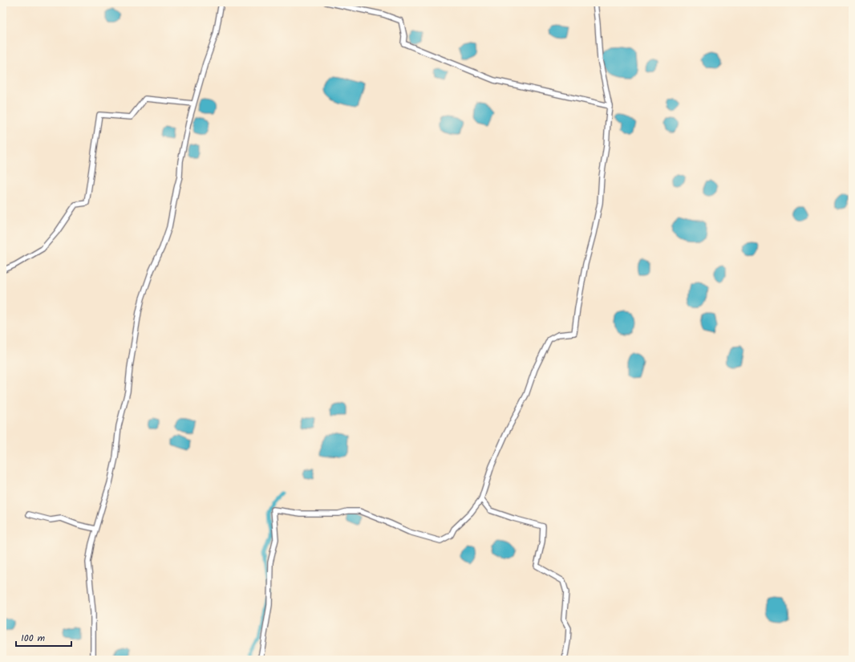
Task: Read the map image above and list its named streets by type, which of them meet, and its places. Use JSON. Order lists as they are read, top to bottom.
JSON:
{
  "scale_bar": "100 m"
}
